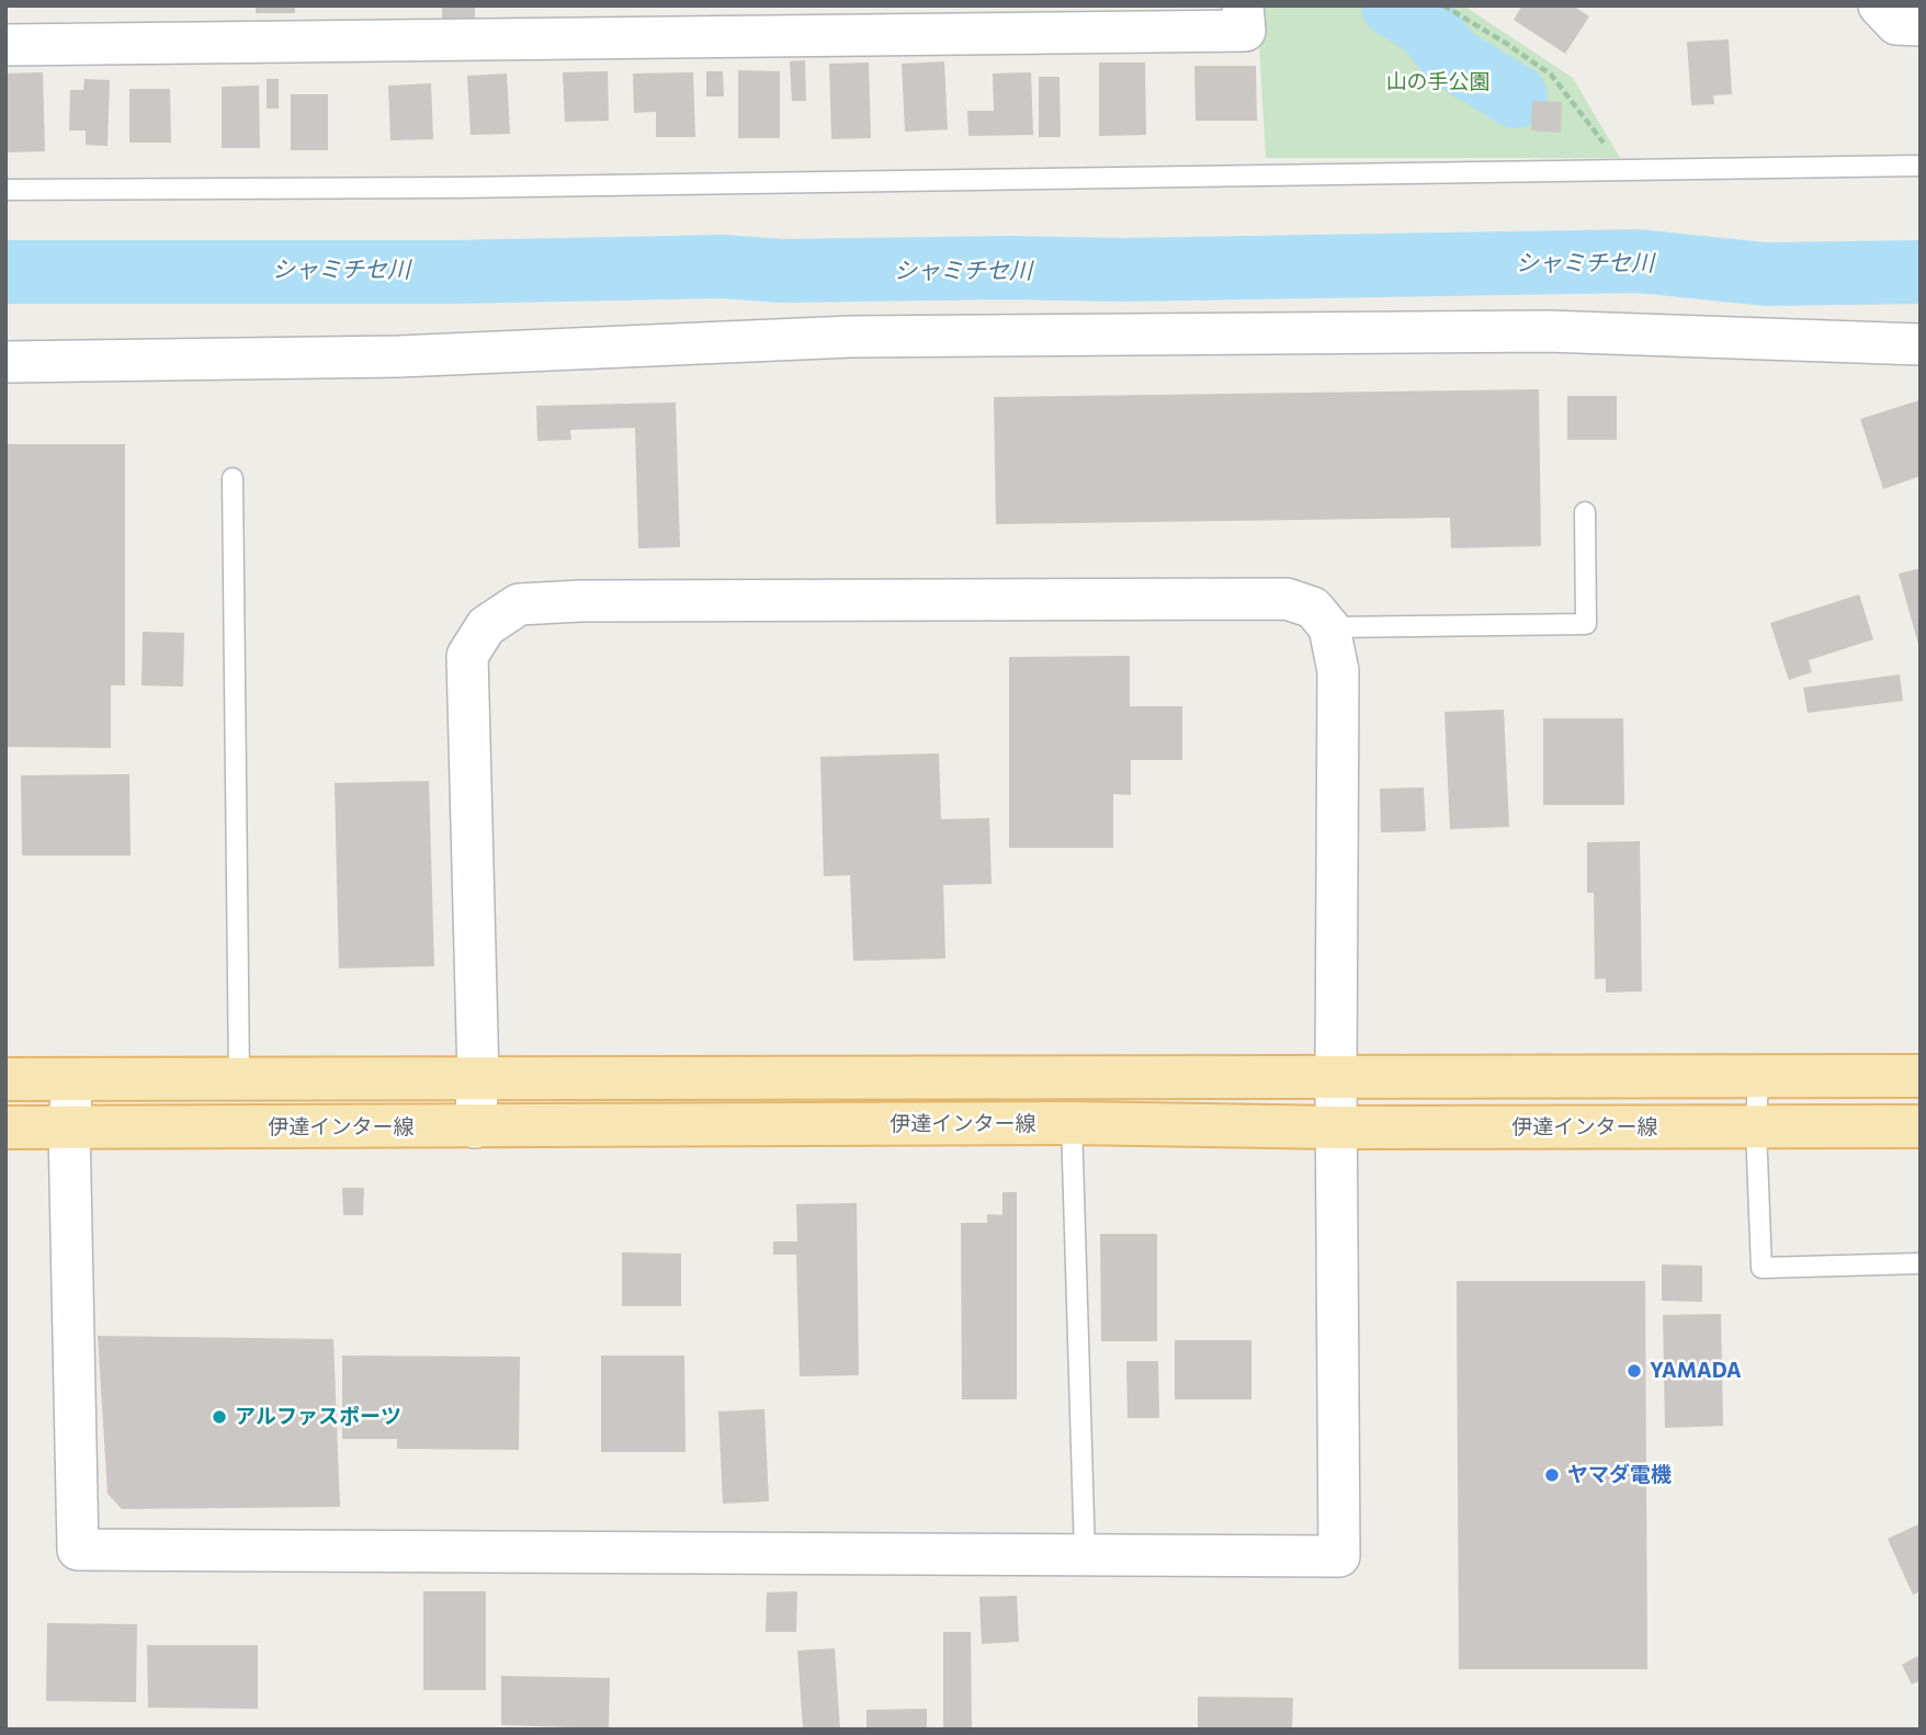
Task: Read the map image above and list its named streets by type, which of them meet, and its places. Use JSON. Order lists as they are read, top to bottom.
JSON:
{
  "streets": {
    "main road": ["伊達インター線"]
  },
  "water": ["シャミチセ川"],
  "parks": ["山の手公園"],
  "places": ["YAMADA", "アルファスポーツ", "ヤマダ電機"]
}
